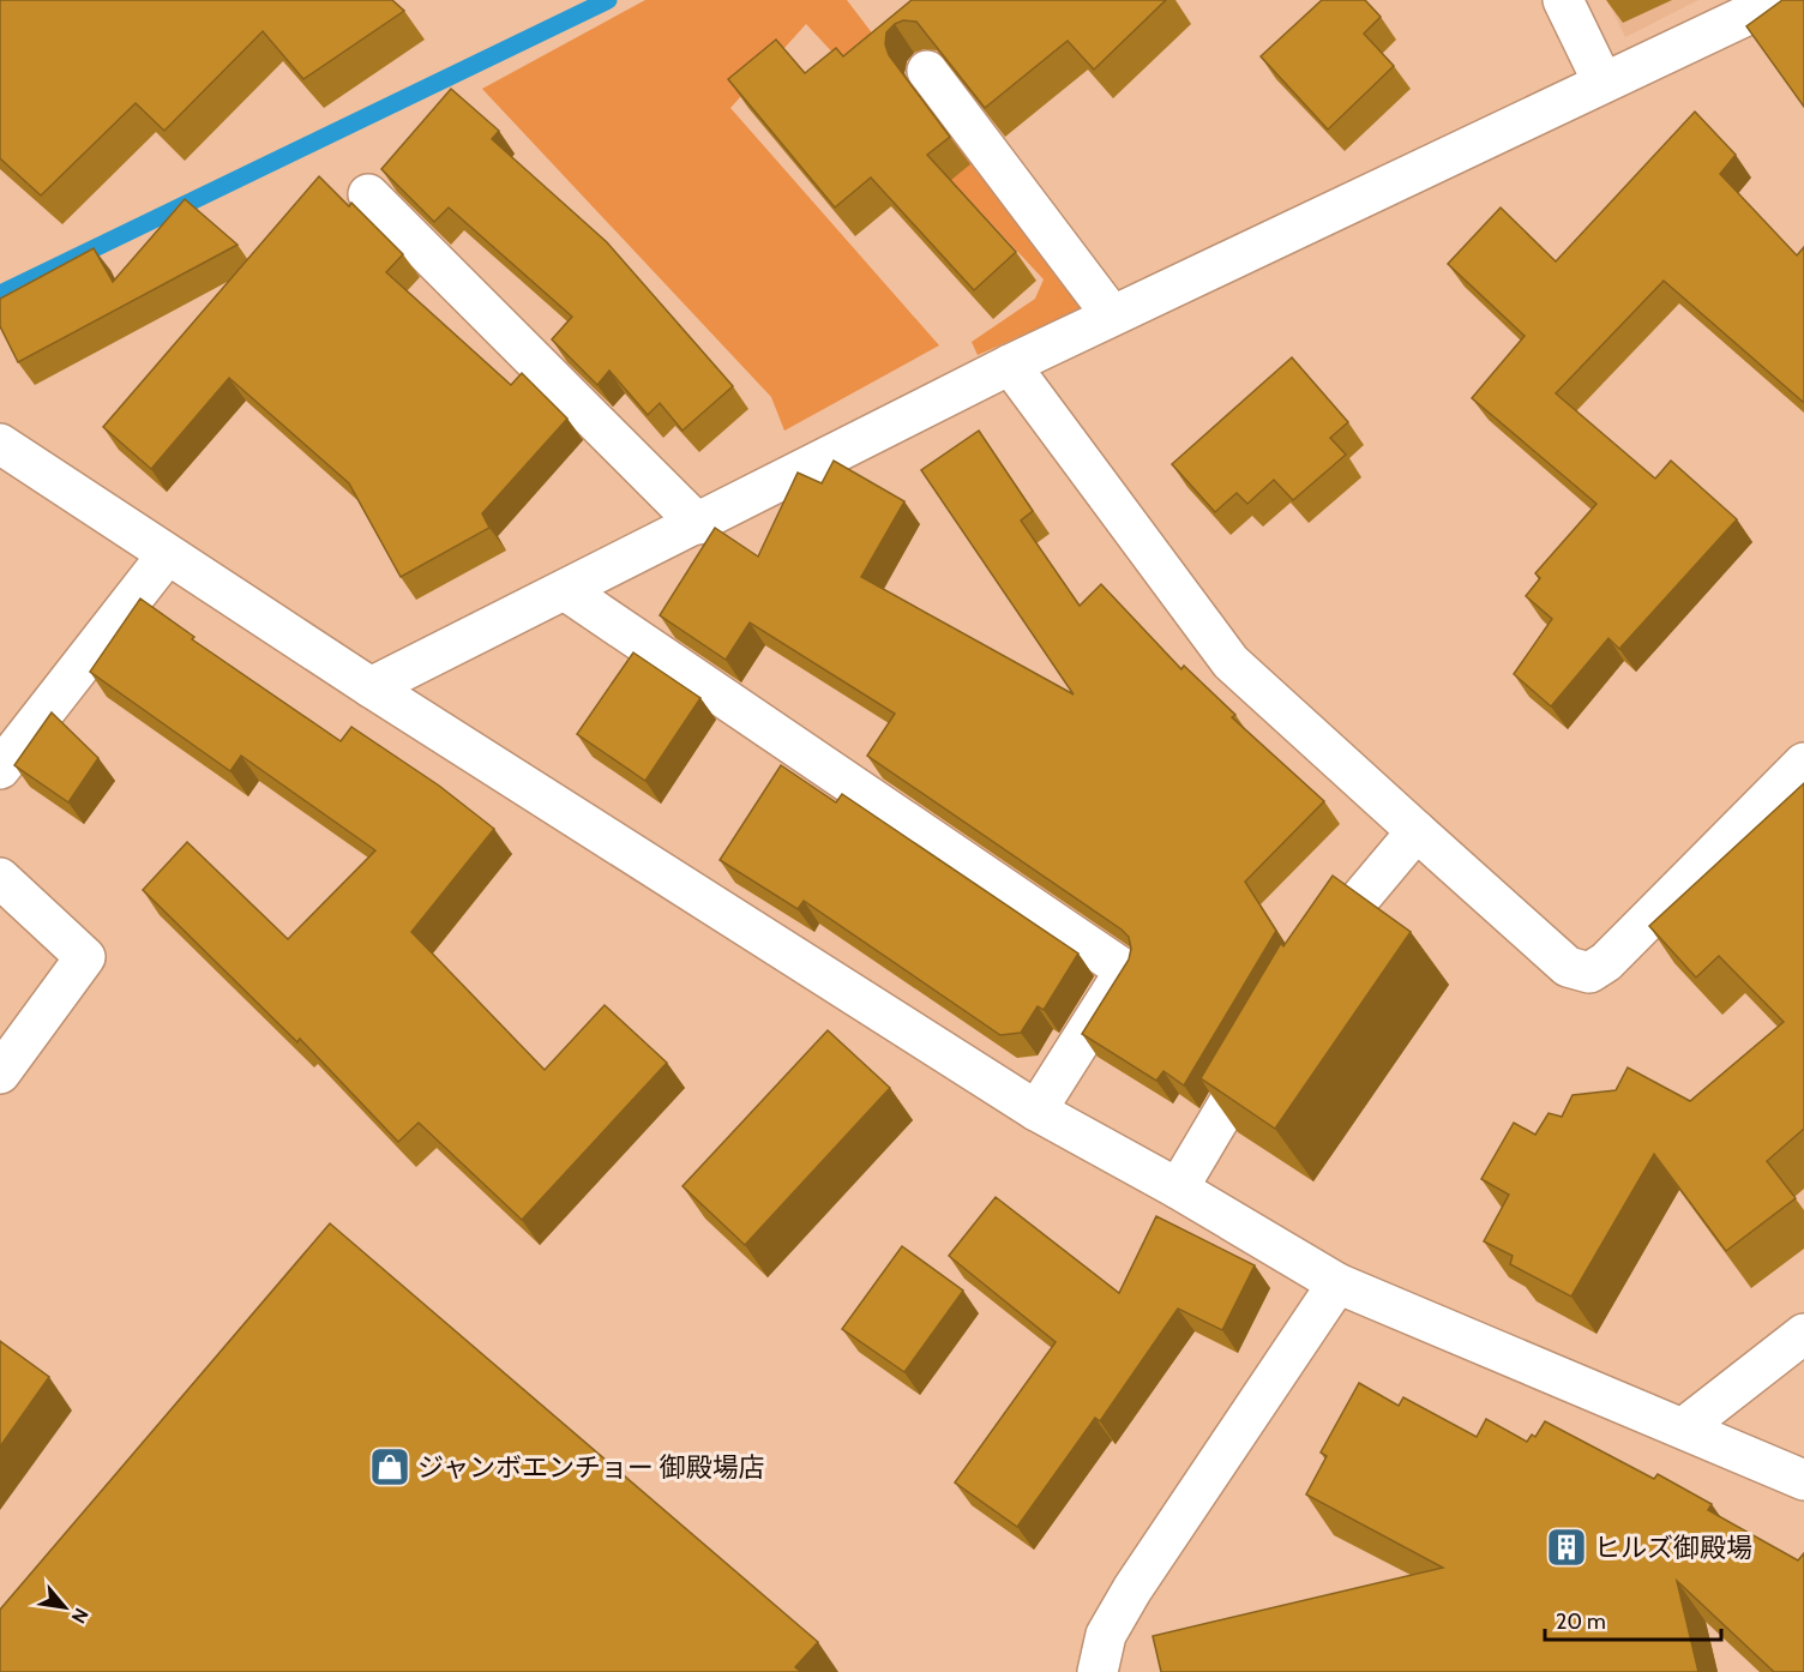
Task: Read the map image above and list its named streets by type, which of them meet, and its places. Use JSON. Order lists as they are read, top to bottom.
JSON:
{
  "places": {
    "shop": ["ジャンボエンチョー 御殿場店"],
    "building": ["ヒルズ御殿場"]
  },
  "scale_bar": "20 m",
  "north": "bottom right"
}
